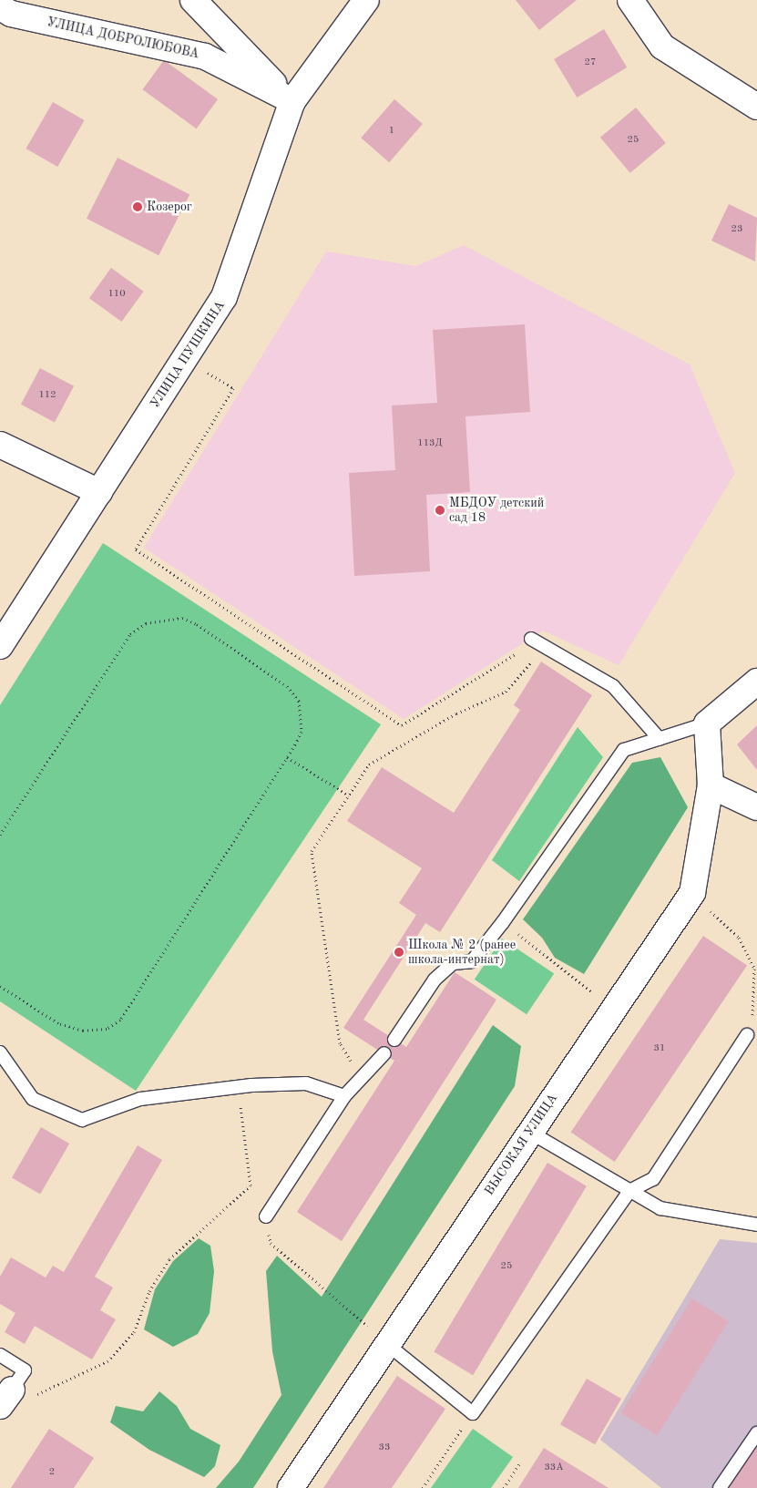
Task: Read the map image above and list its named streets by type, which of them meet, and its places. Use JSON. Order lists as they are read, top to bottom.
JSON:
{
  "streets": {
    "street": ["УЛИЦА ДОБРОЛЮБОВА", "УЛИЦА ПУШКИНА", "ВЫСОКАЯ УЛИЦА"]
  },
  "crossings": [
    ["УЛИЦА ДОБРОЛЮБОВА", "УЛИЦА ПУШКИНА"]
  ],
  "places": ["Козерог", "МБДОУ детский сад 18", "Школа № 2 (ранее школа-интернат)"],
  "house_numbers": [
    "27",
    "1",
    "25",
    "23",
    "110",
    "112",
    "113Д",
    "31",
    "25",
    "33",
    "33А",
    "2"
  ]
}
